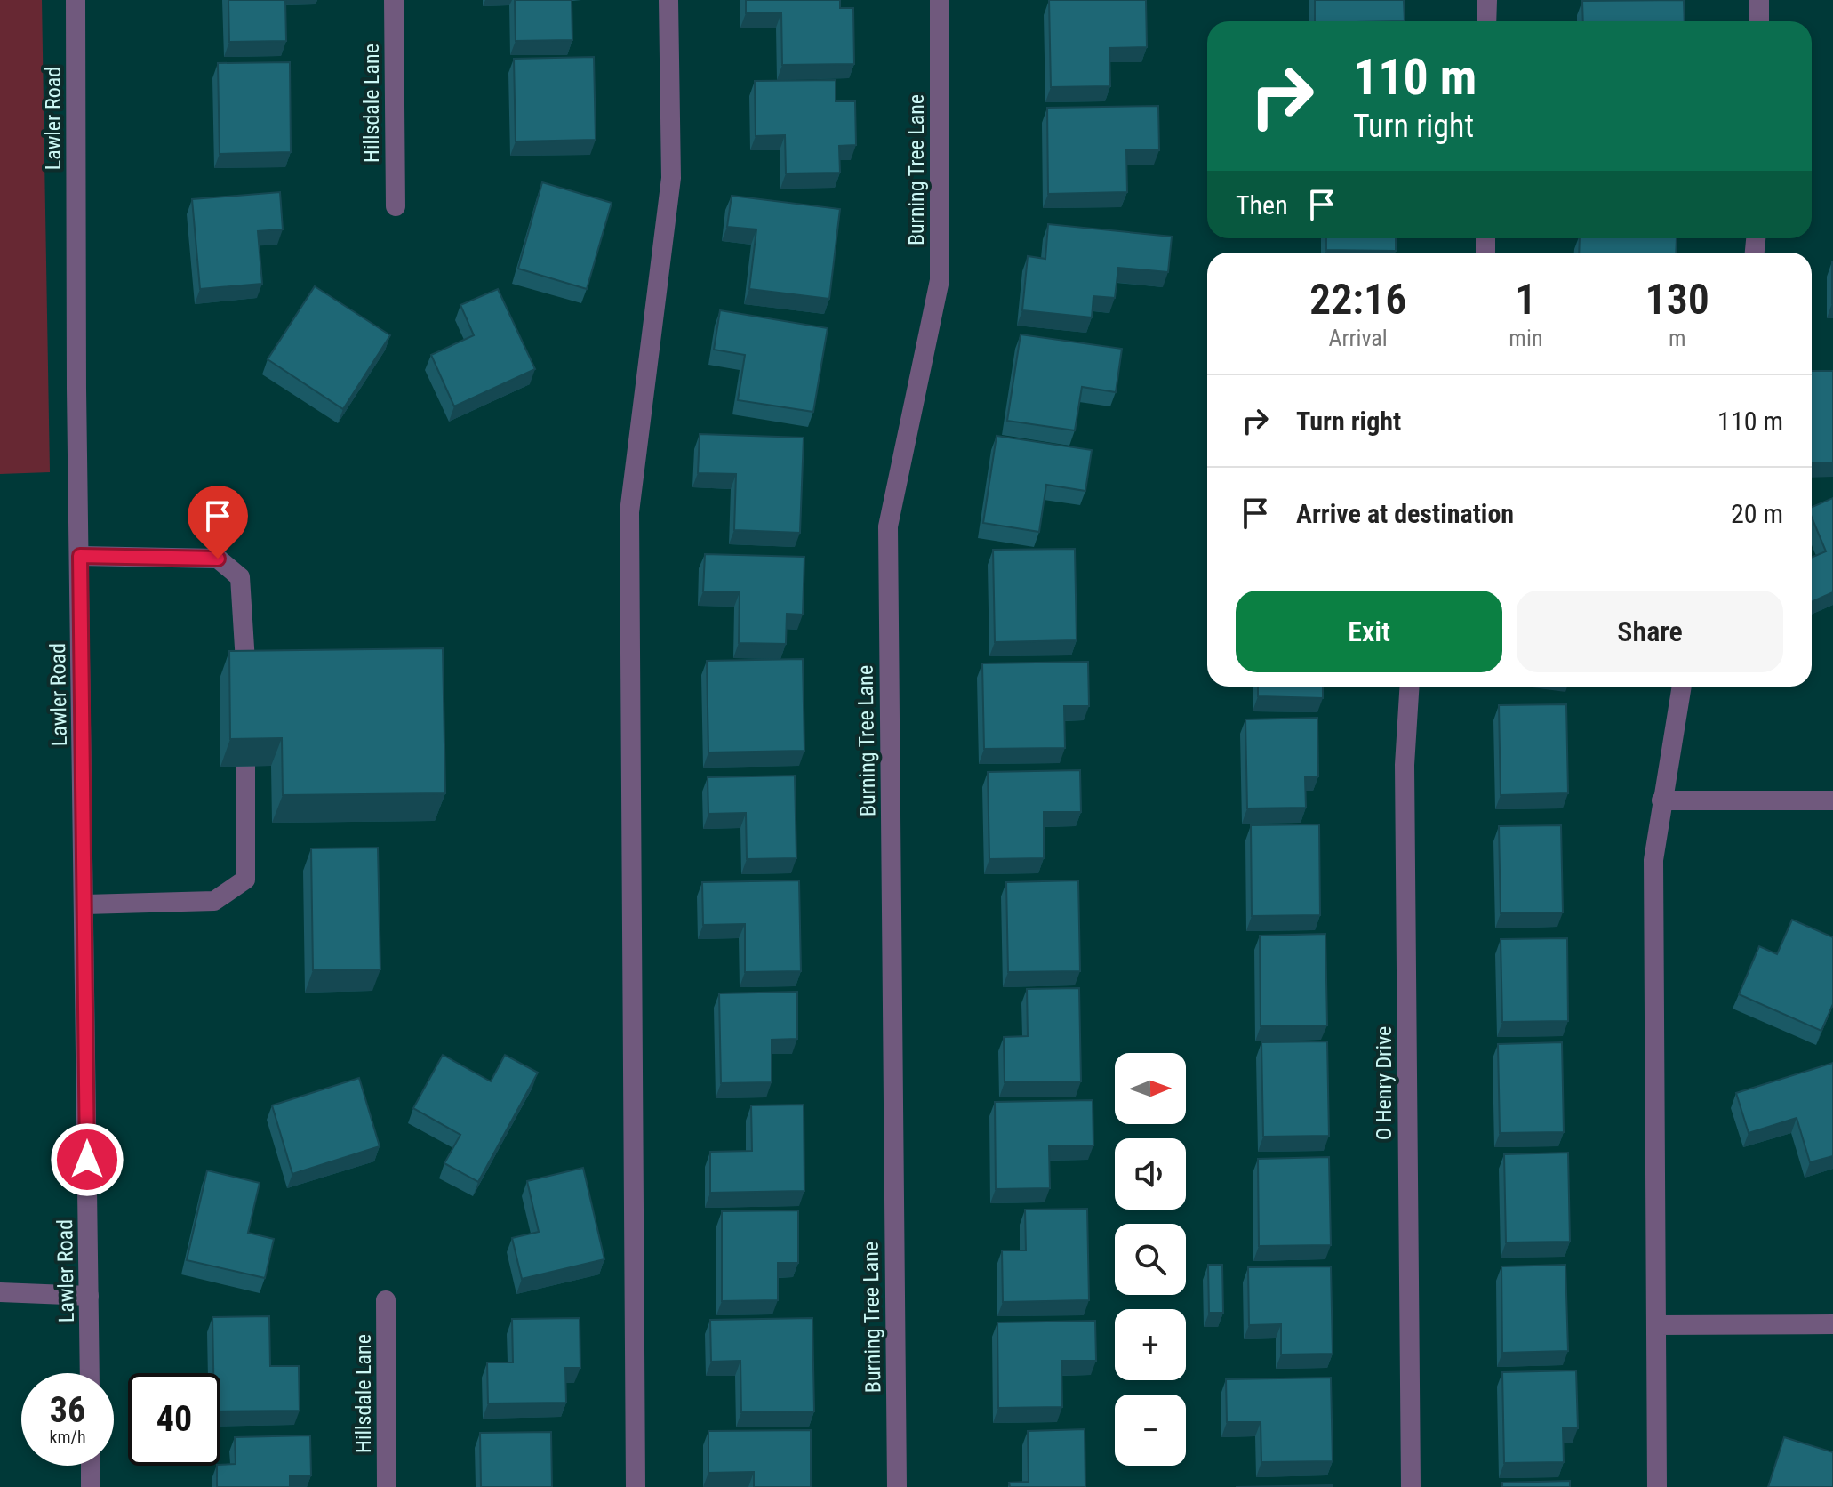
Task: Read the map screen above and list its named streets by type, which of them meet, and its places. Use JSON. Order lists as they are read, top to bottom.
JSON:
{
  "streets": {
    "street": [
      "Hillsdale Lane",
      "Lawler Road",
      "Burning Tree Lane",
      "O Henry Drive"
    ]
  },
  "north": "right",
  "page": {
    "turn": ["110 m", "Turn right"],
    "then": "Then",
    "eta": [
      "22:16",
      "Arrival",
      "1",
      "min",
      "130",
      "m"
    ],
    "list": [
      {
        "name": "Turn right",
        "value": "110 m"
      },
      {
        "name": "Arrive at destination",
        "value": "20 m"
      }
    ],
    "buttons": ["Exit", "Share"],
    "map_buttons": ["+", "−"],
    "speed": "36 km/h",
    "limit": "40"
  }
}
